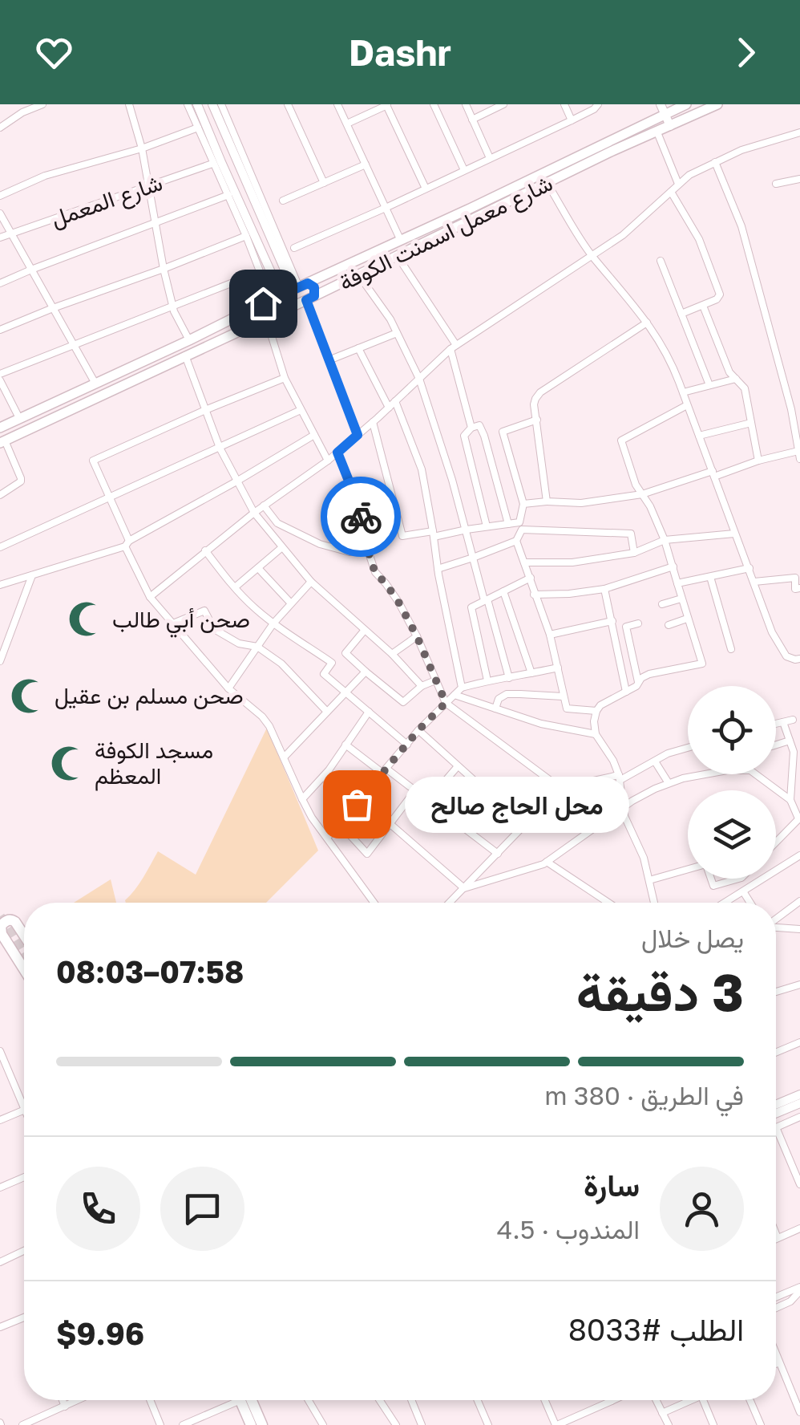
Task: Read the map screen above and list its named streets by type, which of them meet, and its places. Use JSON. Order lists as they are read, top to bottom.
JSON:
{
  "streets": {
    "main road": ["شارع معمل اسمنت الكوفة"],
    "street": ["شارع المعمل"]
  },
  "places": {
    "mosque": ["صحن أبي طالب", "صحن مسلم بن عقيل", "مسجد الكوفة المعظم"],
    "other": ["محل الحاج صالح"]
  },
  "page": {
    "header": "Dashr",
    "bubble": "محل الحاج صالح",
    "heading": ["3 دقيقة", "يصل خلال", "07:58–08:03"],
    "panel": [
      "سارة",
      "المندوب · 4.5",
      "الطلب #8033",
      "$9.96"
    ],
    "bar": "في الطريق · 380 m"
  }
}
